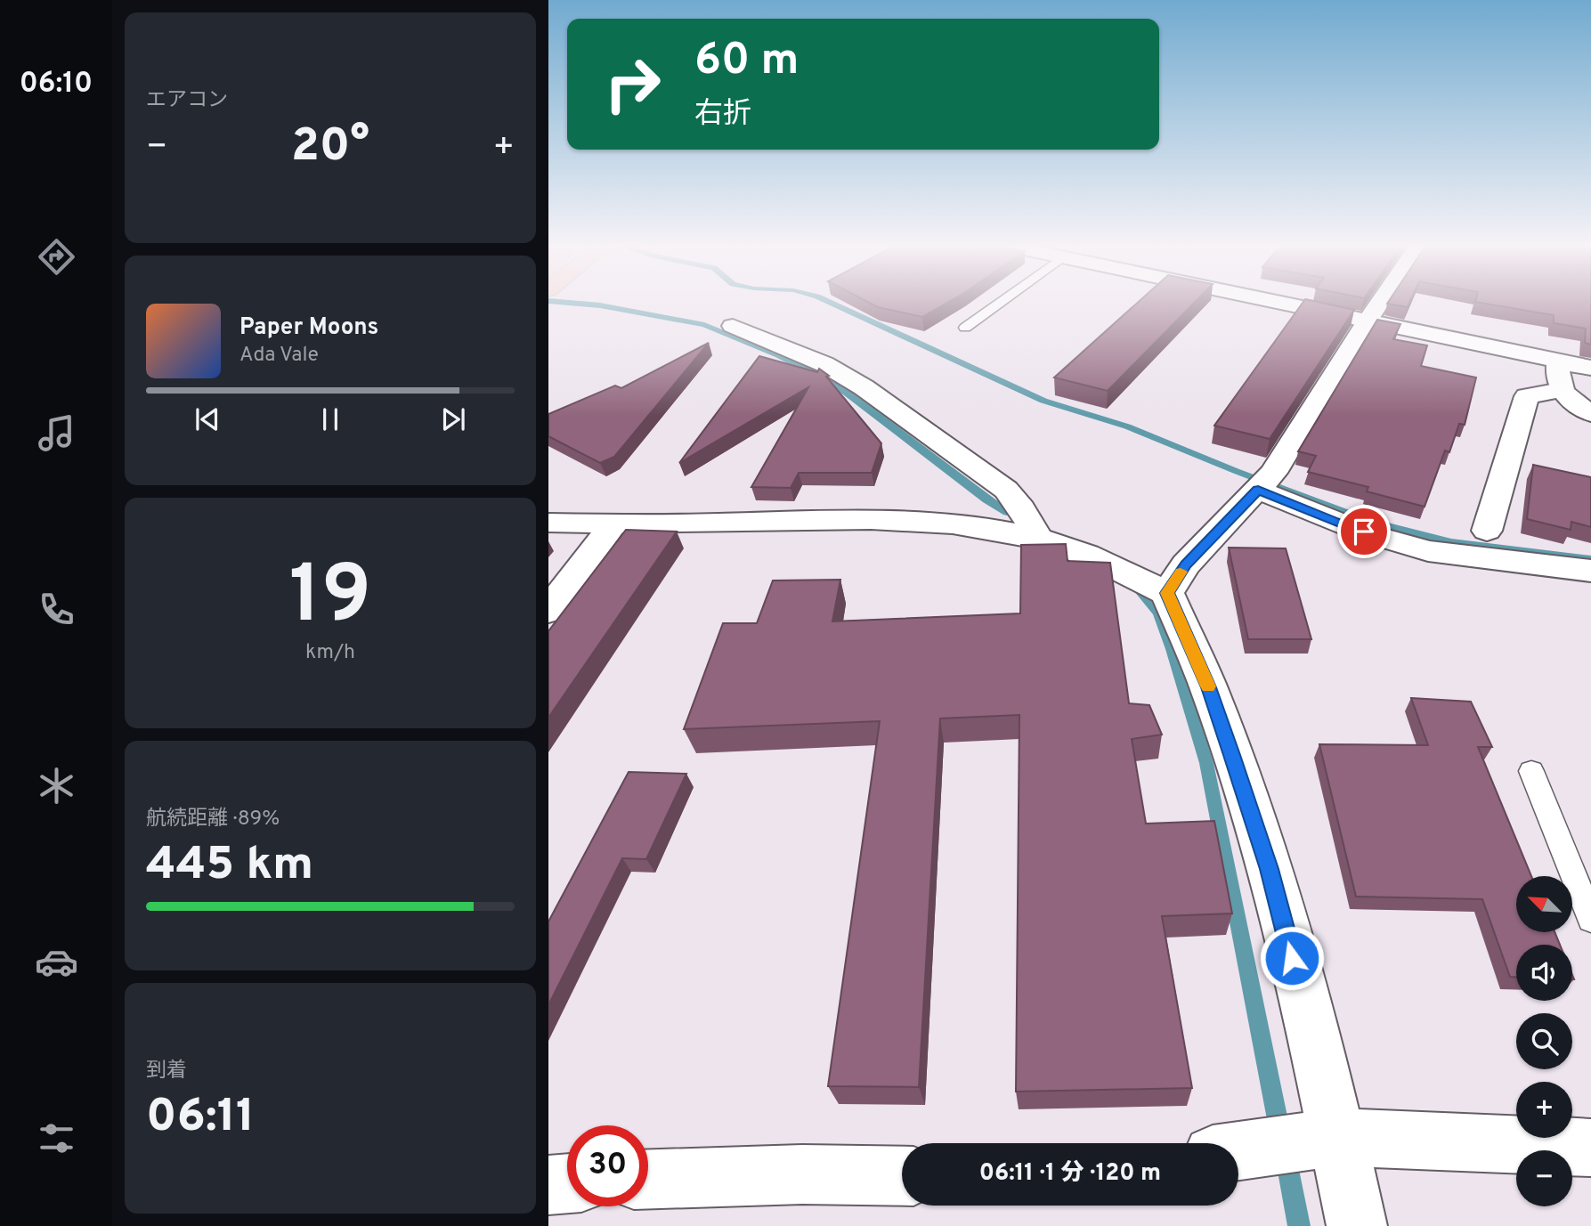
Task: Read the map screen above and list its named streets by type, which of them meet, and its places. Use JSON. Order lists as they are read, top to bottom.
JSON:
{
  "north": "top left",
  "page": {
    "tabs": "06:10",
    "tile": [
      "エアコン",
      ["19", "km/h"],
      ["航続距離 · 89%", "445 km"],
      ["到着", "06:11"]
    ],
    "turn": ["60 m", "右折"],
    "heat": ["−", "20°", "+"],
    "song": ["Paper Moons", "Ada Vale"],
    "map_buttons": ["+", "−"],
    "limit": "30",
    "trip": "06:11 · 1 分 · 120 m"
  }
}
